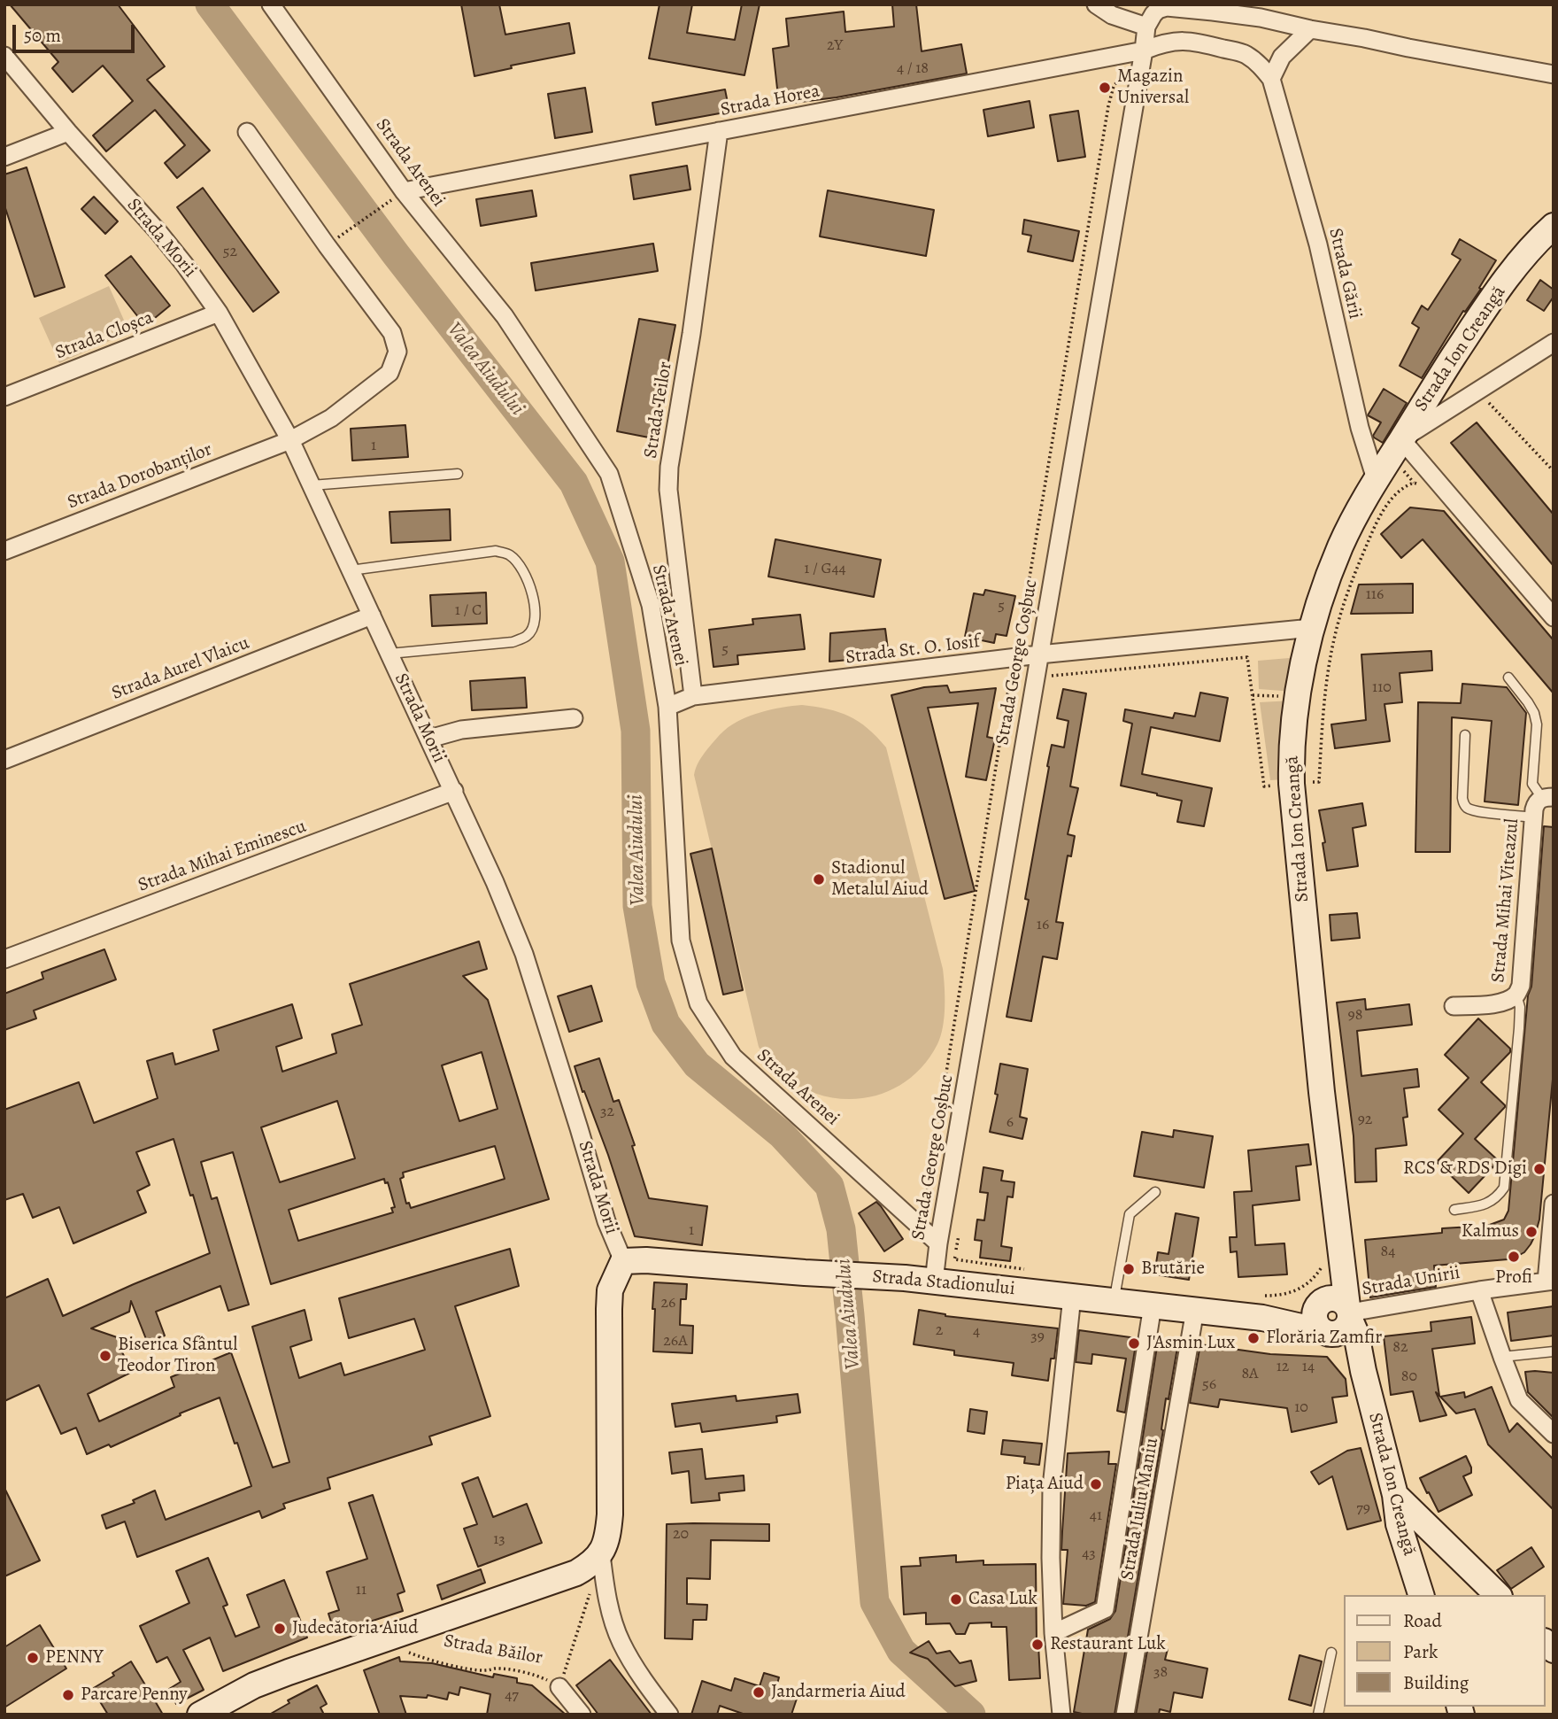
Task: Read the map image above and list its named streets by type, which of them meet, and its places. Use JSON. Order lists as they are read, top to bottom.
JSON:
{
  "streets": {
    "main road": ["Strada Ion Creangă", "Strada Stadionului"],
    "street": [
      "Strada Horea",
      "Strada Arenei",
      "Strada Morii",
      "Strada Gării",
      "Strada Cloșca",
      "Strada Teilor",
      "Strada Dorobanților",
      "Strada St. O. Iosif",
      "Strada George Coșbuc",
      "Strada Aurel Vlaicu",
      "Strada Mihai Eminescu",
      "Strada Mihai Viteazul",
      "Strada Unirii",
      "Strada Iuliu Maniu",
      "Strada Băilor"
    ]
  },
  "crossings": [
    ["Strada Horea", "Strada Arenei"],
    ["Strada Horea", "Strada Gării"],
    ["Strada Horea", "Strada Teilor"],
    ["Strada Horea", "Strada George Coșbuc"],
    ["Strada Arenei", "Strada St. O. Iosif"],
    ["Strada Arenei", "Strada George Coșbuc"],
    ["Strada Morii", "Strada Cloșca"],
    ["Strada Morii", "Strada Dorobanților"],
    ["Strada Morii", "Strada Aurel Vlaicu"],
    ["Strada Morii", "Strada Mihai Eminescu"],
    ["Strada Morii", "Strada Stadionului"],
    ["Strada Gării", "Strada Ion Creangă"],
    ["Strada Gării", "Strada George Coșbuc"],
    ["Strada Ion Creangă", "Strada St. O. Iosif"],
    ["Strada Ion Creangă", "Strada Unirii"],
    ["Strada Ion Creangă", "Strada Stadionului"],
    ["Strada Teilor", "Strada St. O. Iosif"],
    ["Strada St. O. Iosif", "Strada George Coșbuc"],
    ["Strada George Coșbuc", "Strada Stadionului"],
    ["Strada Unirii", "Strada Stadionului"],
    ["Strada Stadionului", "Strada Iuliu Maniu"]
  ],
  "water": ["Valea Aiudului"],
  "places": [
    "Magazin Universal",
    "Stadionul Metalul Aiud",
    "RCS & RDS Digi",
    "Kalmus",
    "Profi",
    "Brutărie",
    "Florăria Zamfir",
    "J'Asmin Lux",
    "Biserica Sfântul Teodor Tiron",
    "Piața Aiud",
    "Casa Luk",
    "Judecătoria Aiud",
    "Restaurant Luk",
    "PENNY",
    "Jandarmeria Aiud",
    "Parcare Penny"
  ],
  "house_numbers": [
    "2Y",
    "4 / 18",
    "52",
    "1",
    "1 / G44",
    "116",
    "5",
    "1 / C",
    "5",
    "110",
    "16",
    "98",
    "32",
    "92",
    "6",
    "1",
    "84",
    "26",
    "2",
    "4",
    "39",
    "26A",
    "82",
    "12",
    "14",
    "8A",
    "80",
    "56",
    "10",
    "79",
    "41",
    "20",
    "13",
    "43",
    "11",
    "38",
    "47"
  ],
  "legend": ["Road", "Park", "Building"],
  "scale_bar": "50 m"
}
